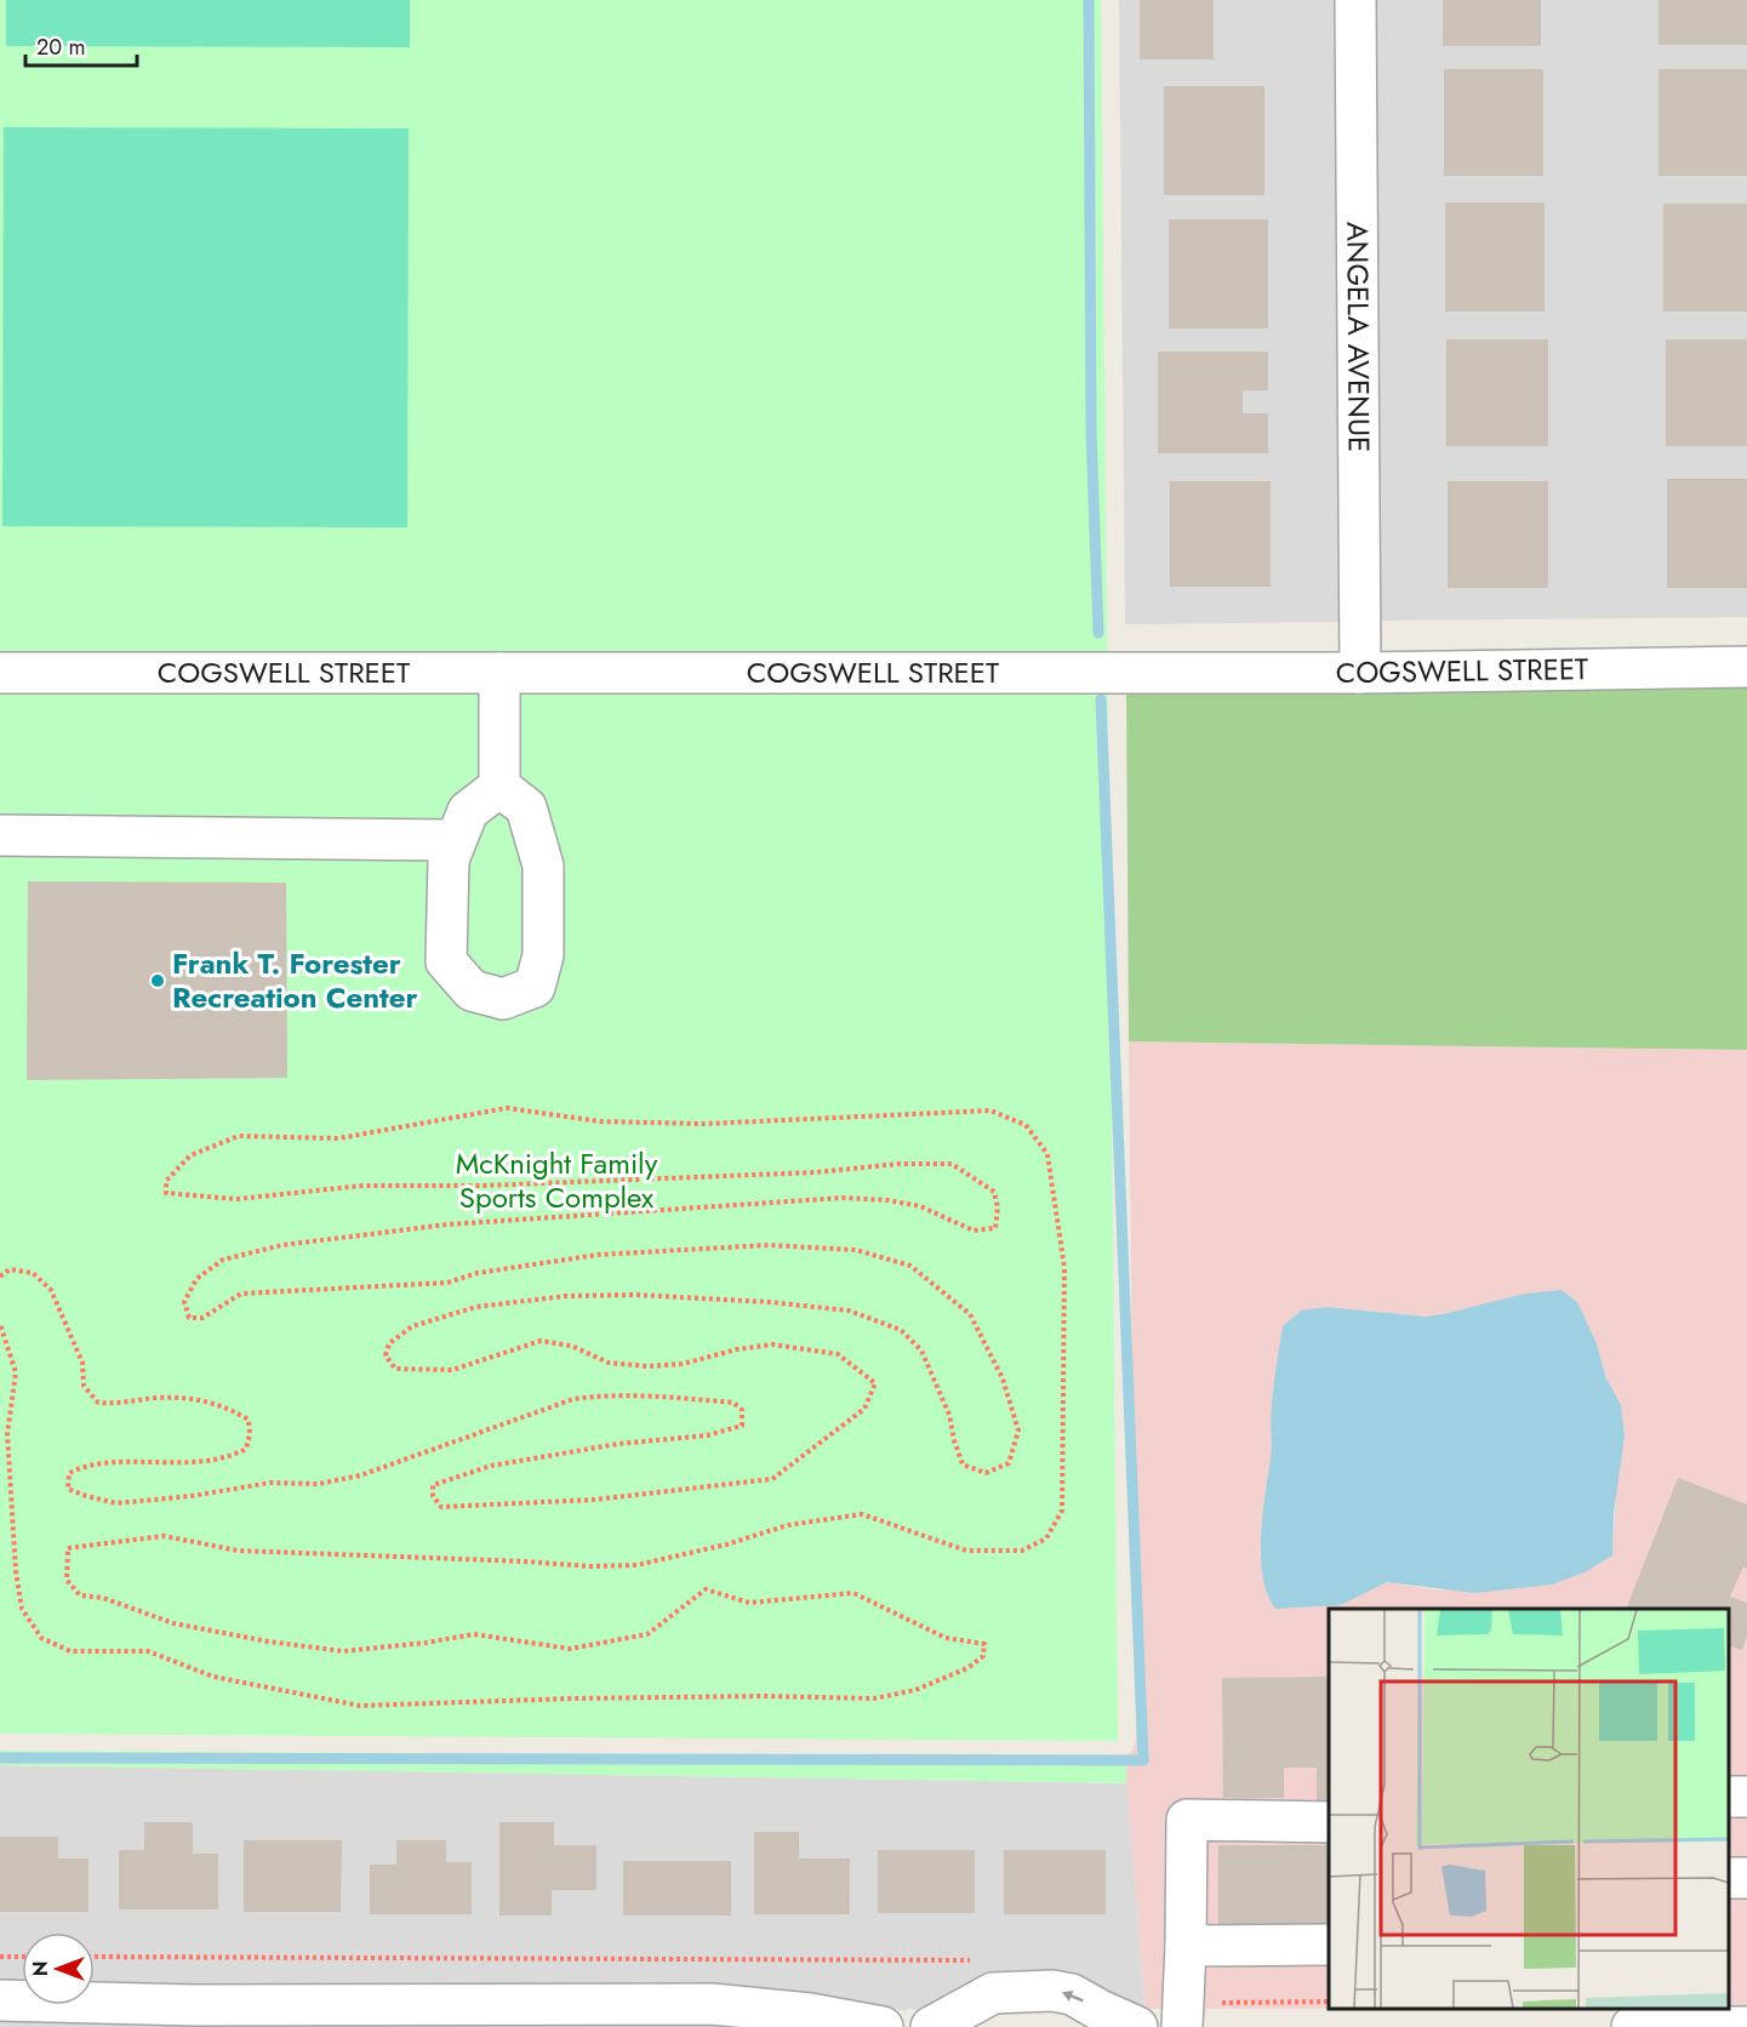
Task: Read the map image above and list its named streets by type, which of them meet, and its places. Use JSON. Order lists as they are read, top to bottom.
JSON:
{
  "streets": {
    "street": ["ANGELA AVENUE", "COGSWELL STREET"]
  },
  "crossings": [
    ["ANGELA AVENUE", "COGSWELL STREET"]
  ],
  "parks": ["McKnight Family Sports Complex"],
  "places": ["Frank T. Forester Recreation Center"],
  "scale_bar": "20 m",
  "north": "left"
}
